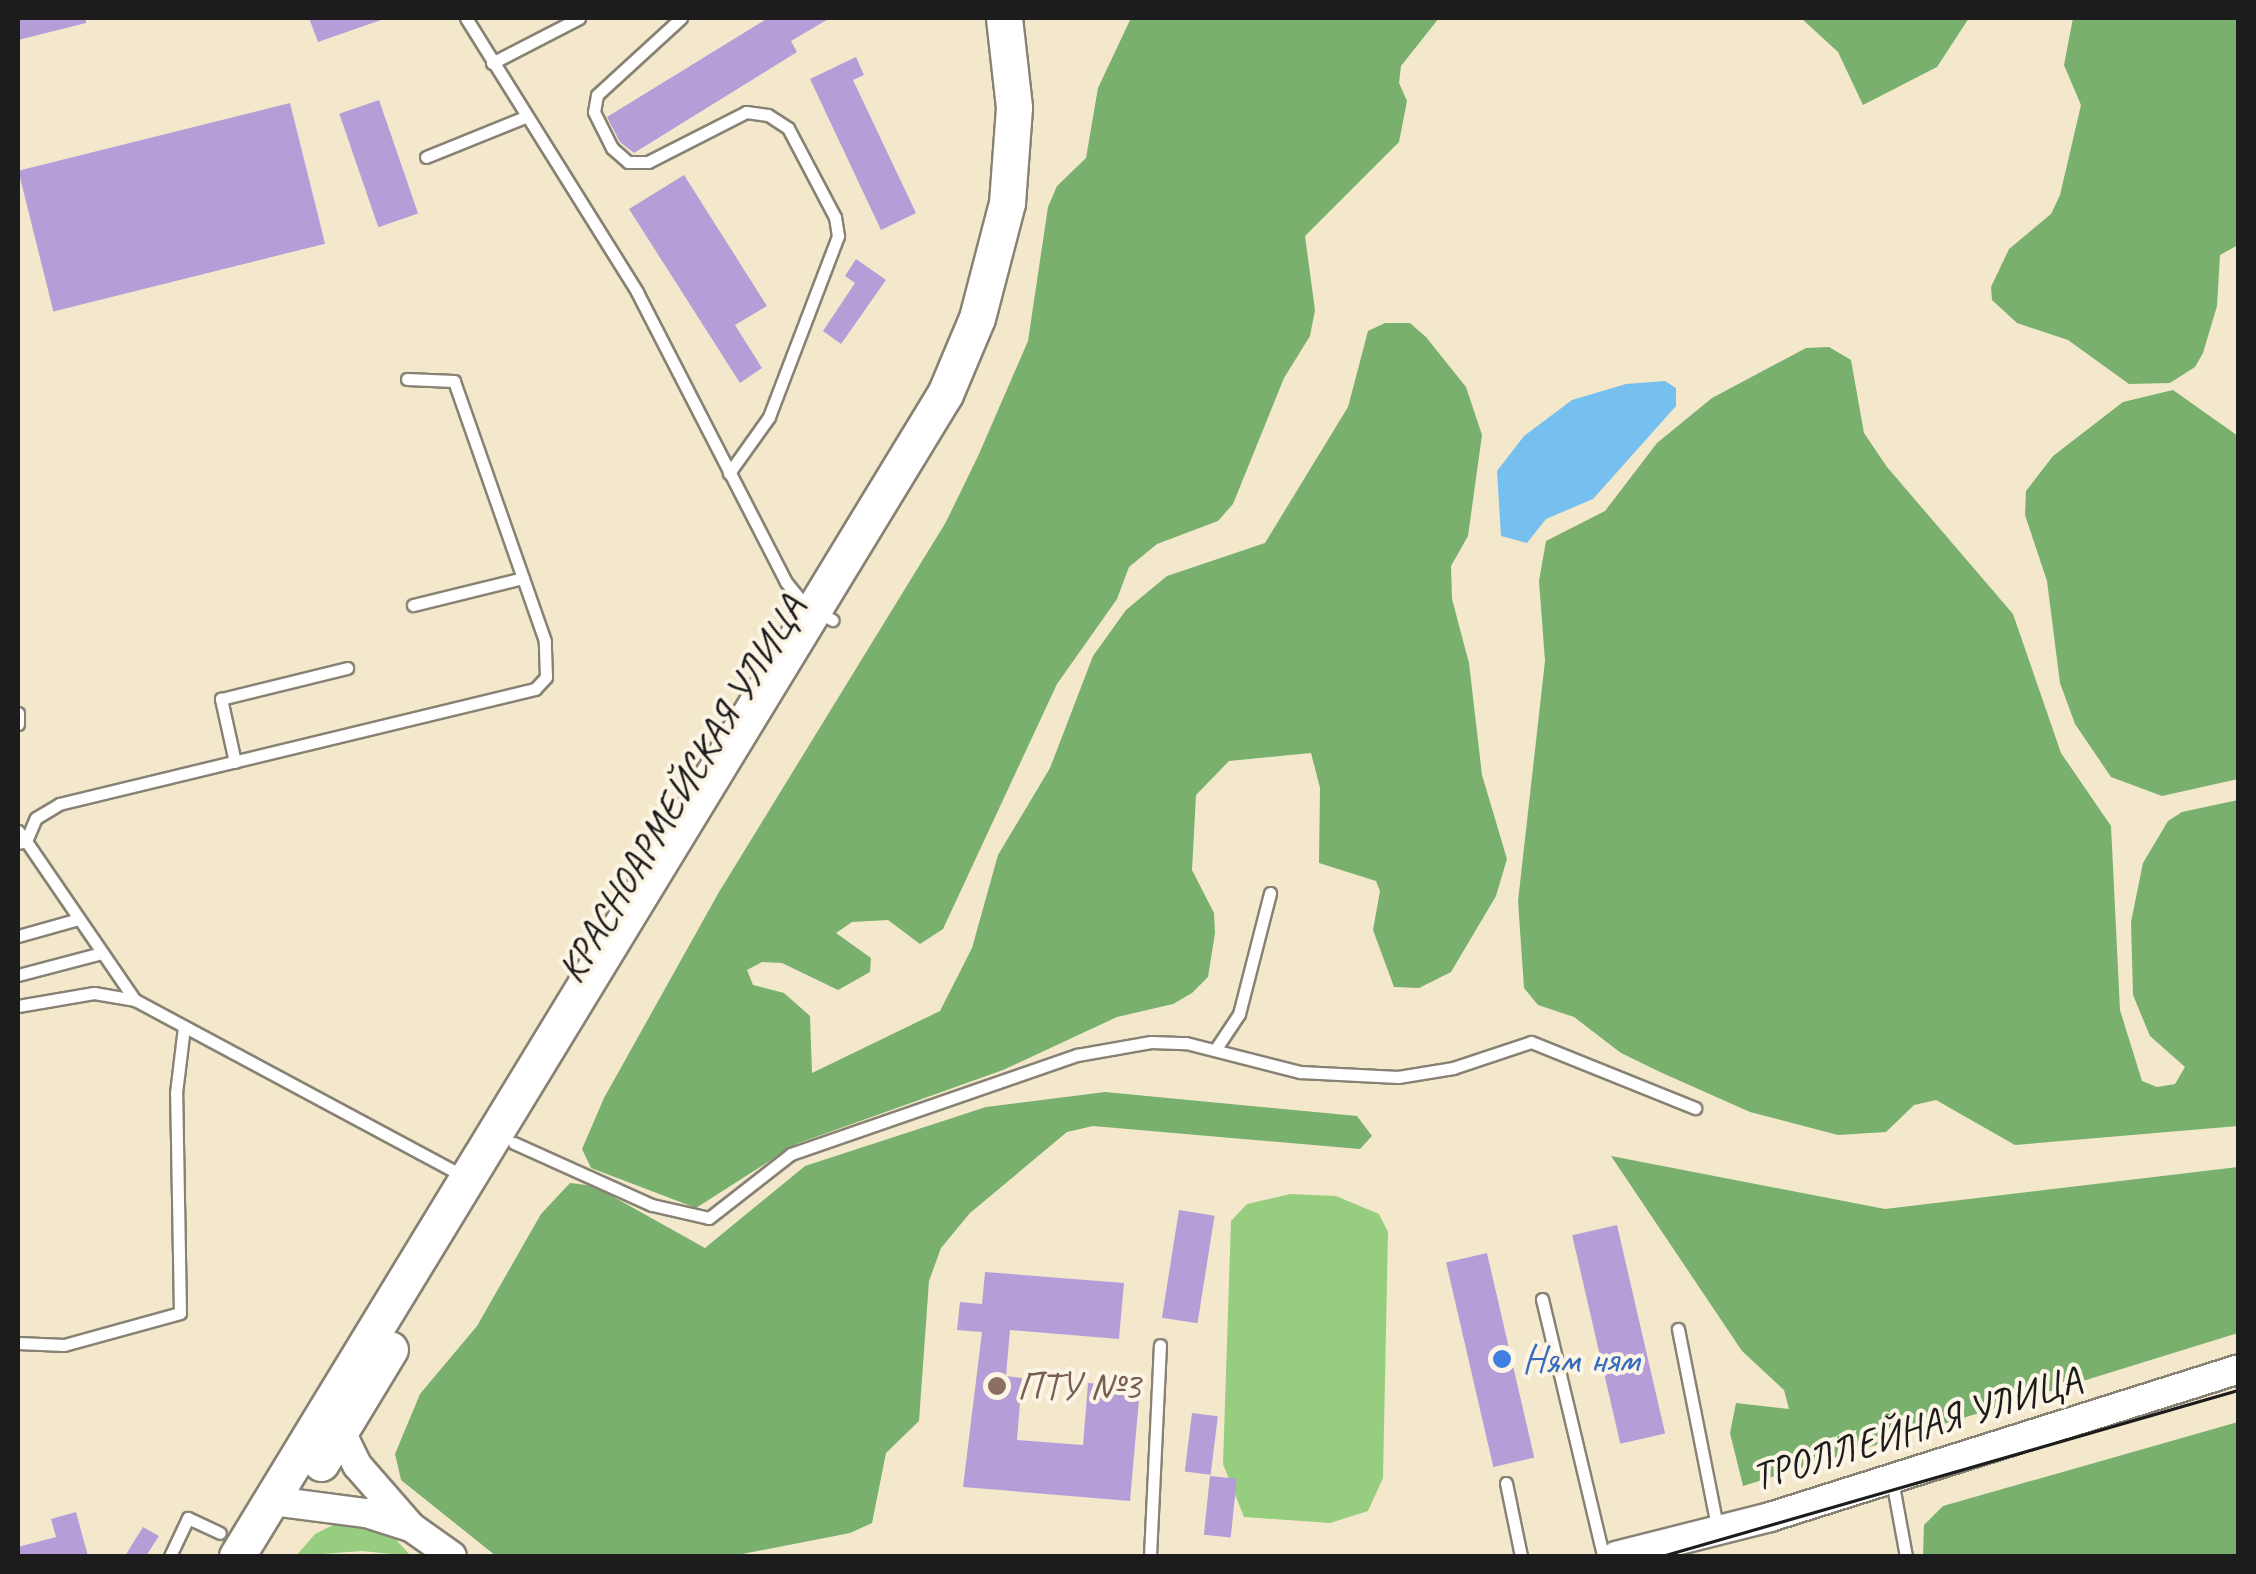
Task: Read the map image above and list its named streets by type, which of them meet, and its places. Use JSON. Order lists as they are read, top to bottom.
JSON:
{
  "streets": {
    "main road": ["КРАСНОАРМЕЙСКАЯ УЛИЦА"],
    "street": ["ТРОЛЛЕЙНАЯ УЛИЦА"]
  },
  "places": ["Ням ням", "ПТУ №3"]
}
